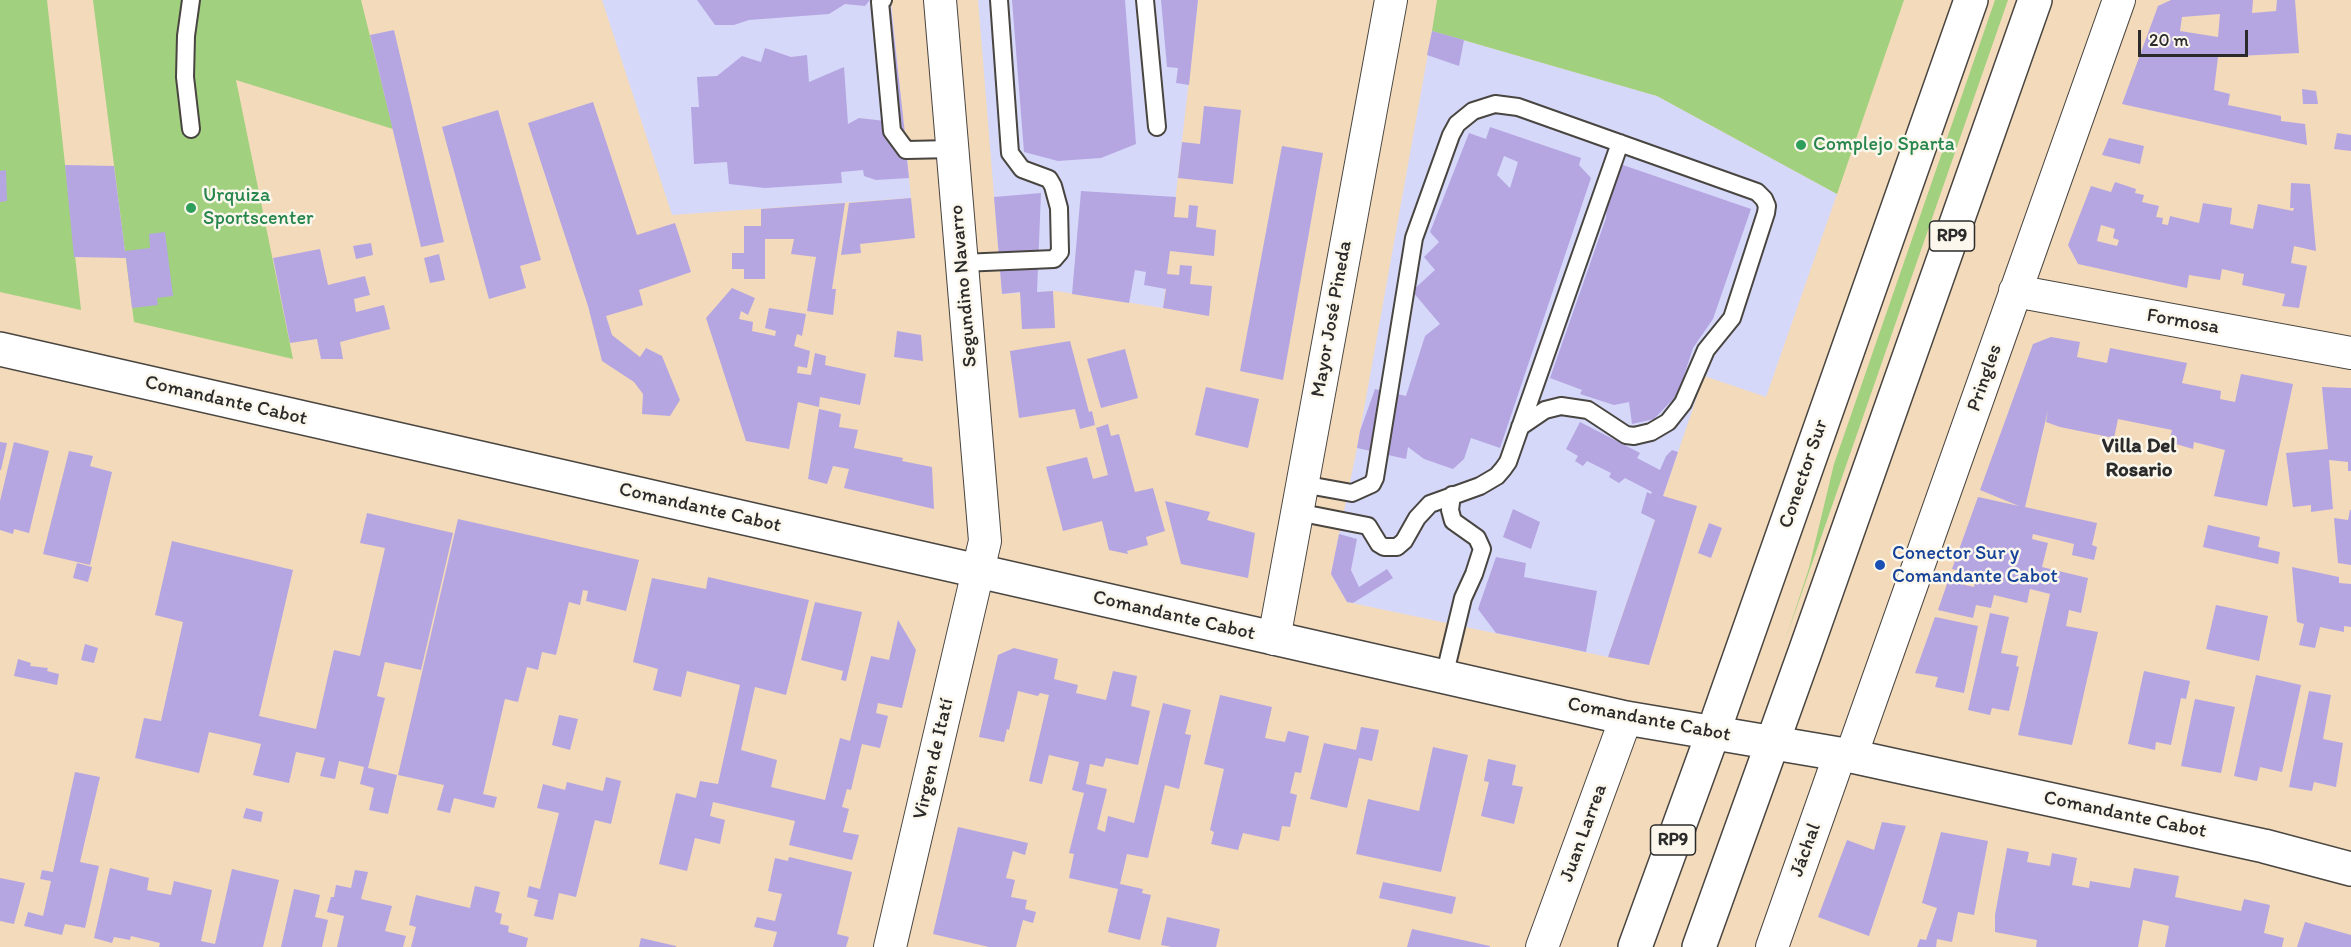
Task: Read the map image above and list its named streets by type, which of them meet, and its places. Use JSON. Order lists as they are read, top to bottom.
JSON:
{
  "streets": {
    "main road": ["RP9", "Comandante Cabot", "Conector Sur"],
    "street": [
      "Segundino Navarro",
      "Mayor José Pineda",
      "Formosa",
      "Pringles",
      "Virgen de Itatí",
      "Juan Larrea",
      "Jáchal"
    ]
  },
  "crossings": [
    ["RP9", "Comandante Cabot"],
    ["Segundino Navarro", "Comandante Cabot"],
    ["Segundino Navarro", "Virgen de Itatí"],
    ["Mayor José Pineda", "Comandante Cabot"],
    ["Formosa", "Pringles"],
    ["Pringles", "Comandante Cabot"],
    ["Pringles", "Jáchal"],
    ["Comandante Cabot", "Conector Sur"],
    ["Comandante Cabot", "Virgen de Itatí"],
    ["Comandante Cabot", "Juan Larrea"],
    ["Comandante Cabot", "Jáchal"]
  ],
  "districts": ["Villa Del Rosario"],
  "places": ["Complejo Sparta", "Urquiza Sportscenter", "Conector Sur y Comandante Cabot"],
  "scale_bar": "20 m"
}
